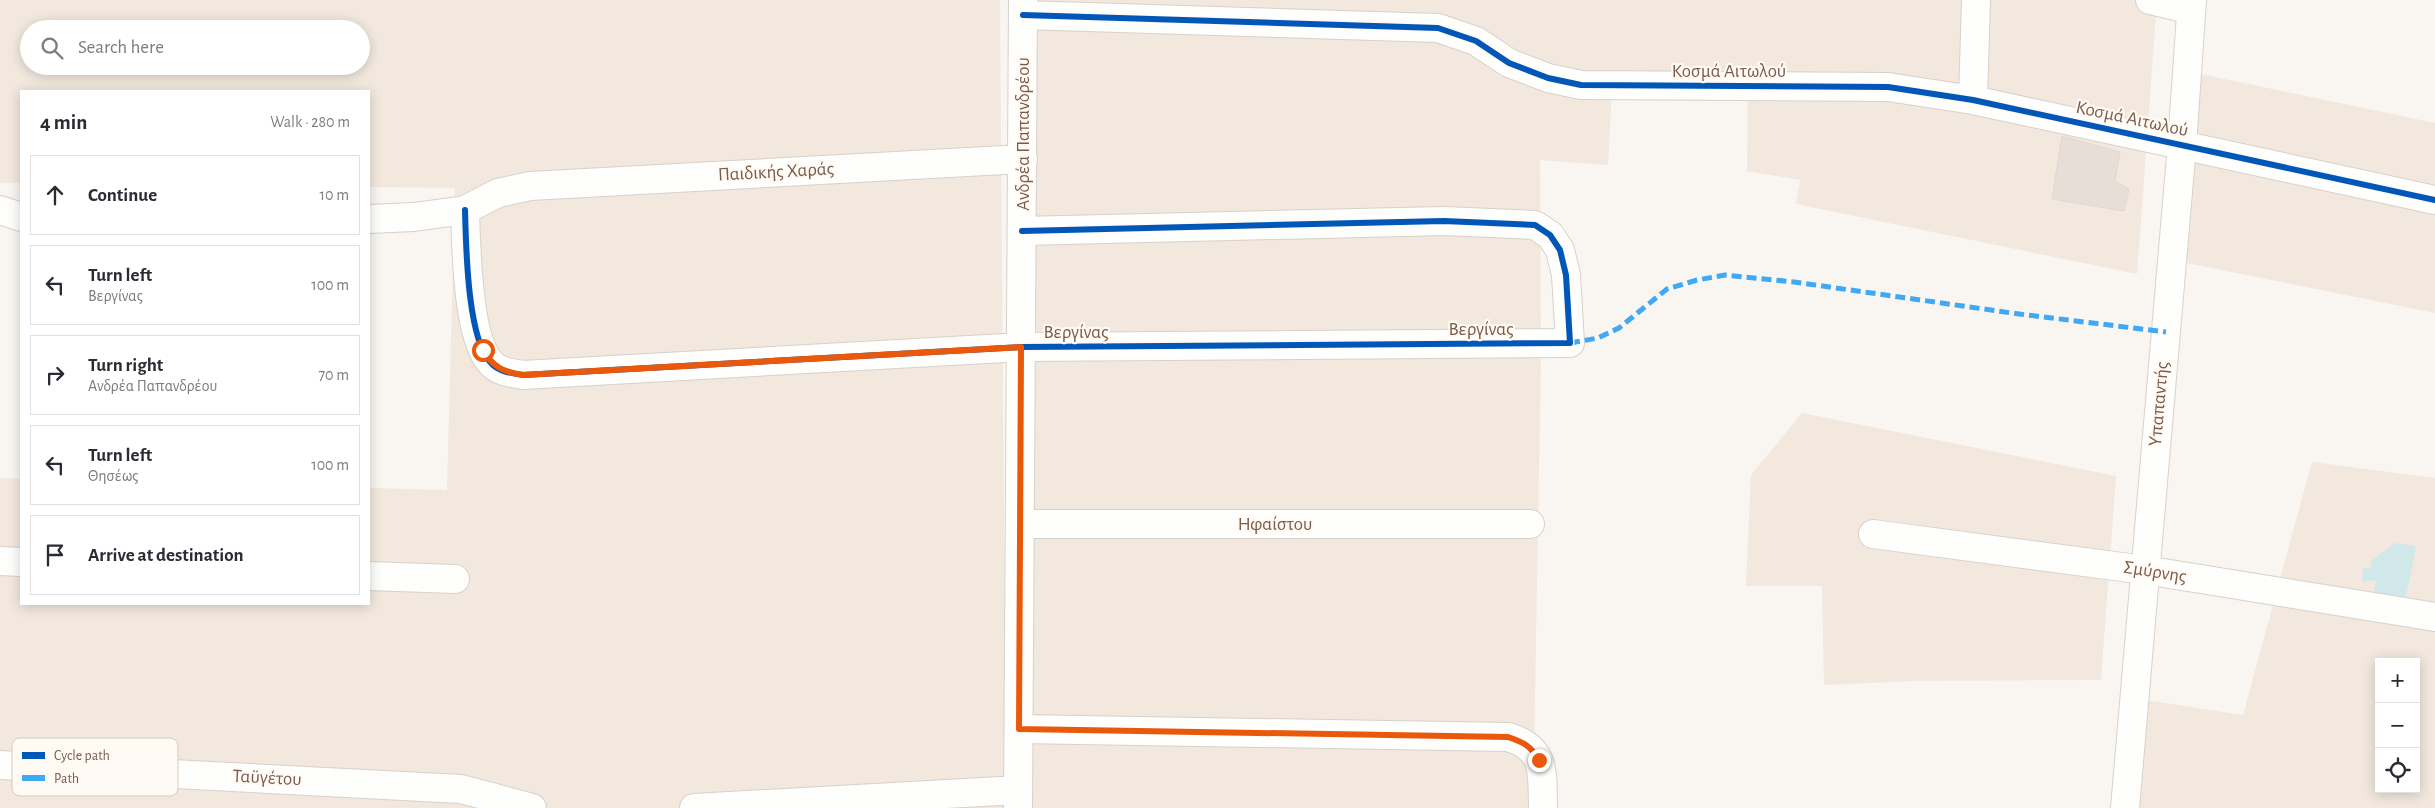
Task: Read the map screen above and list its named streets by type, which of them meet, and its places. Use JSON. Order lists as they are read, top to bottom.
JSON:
{
  "streets": {
    "street": [
      "Κοσμά Αιτωλού",
      "Ανδρέα Παπανδρέου",
      "Παιδικής Χαράς",
      "Βεργίνας",
      "Υπαπαντής",
      "Ηφαίστου",
      "Σμύρνης",
      "Ταϋγέτου"
    ]
  },
  "crossings": [
    ["Κοσμά Αιτωλού", "Ανδρέα Παπανδρέου"],
    ["Κοσμά Αιτωλού", "Υπαπαντής"],
    ["Ανδρέα Παπανδρέου", "Παιδικής Χαράς"],
    ["Ανδρέα Παπανδρέου", "Βεργίνας"],
    ["Ανδρέα Παπανδρέου", "Ηφαίστου"],
    ["Παιδικής Χαράς", "Βεργίνας"],
    ["Υπαπαντής", "Σμύρνης"]
  ],
  "legend": ["Cycle path", "Path"],
  "page": {
    "search": "Search here",
    "heading": ["4 min", "Walk · 280 m"],
    "list": [
      ["Continue", "10 m"],
      ["Turn left", "Βεργίνας", "100 m"],
      ["Turn right", "Ανδρέα Παπανδρέου", "70 m"],
      ["Turn left", "Θησέως", "100 m"],
      "Arrive at destination"
    ],
    "map_buttons": ["+", "−"]
  }
}
